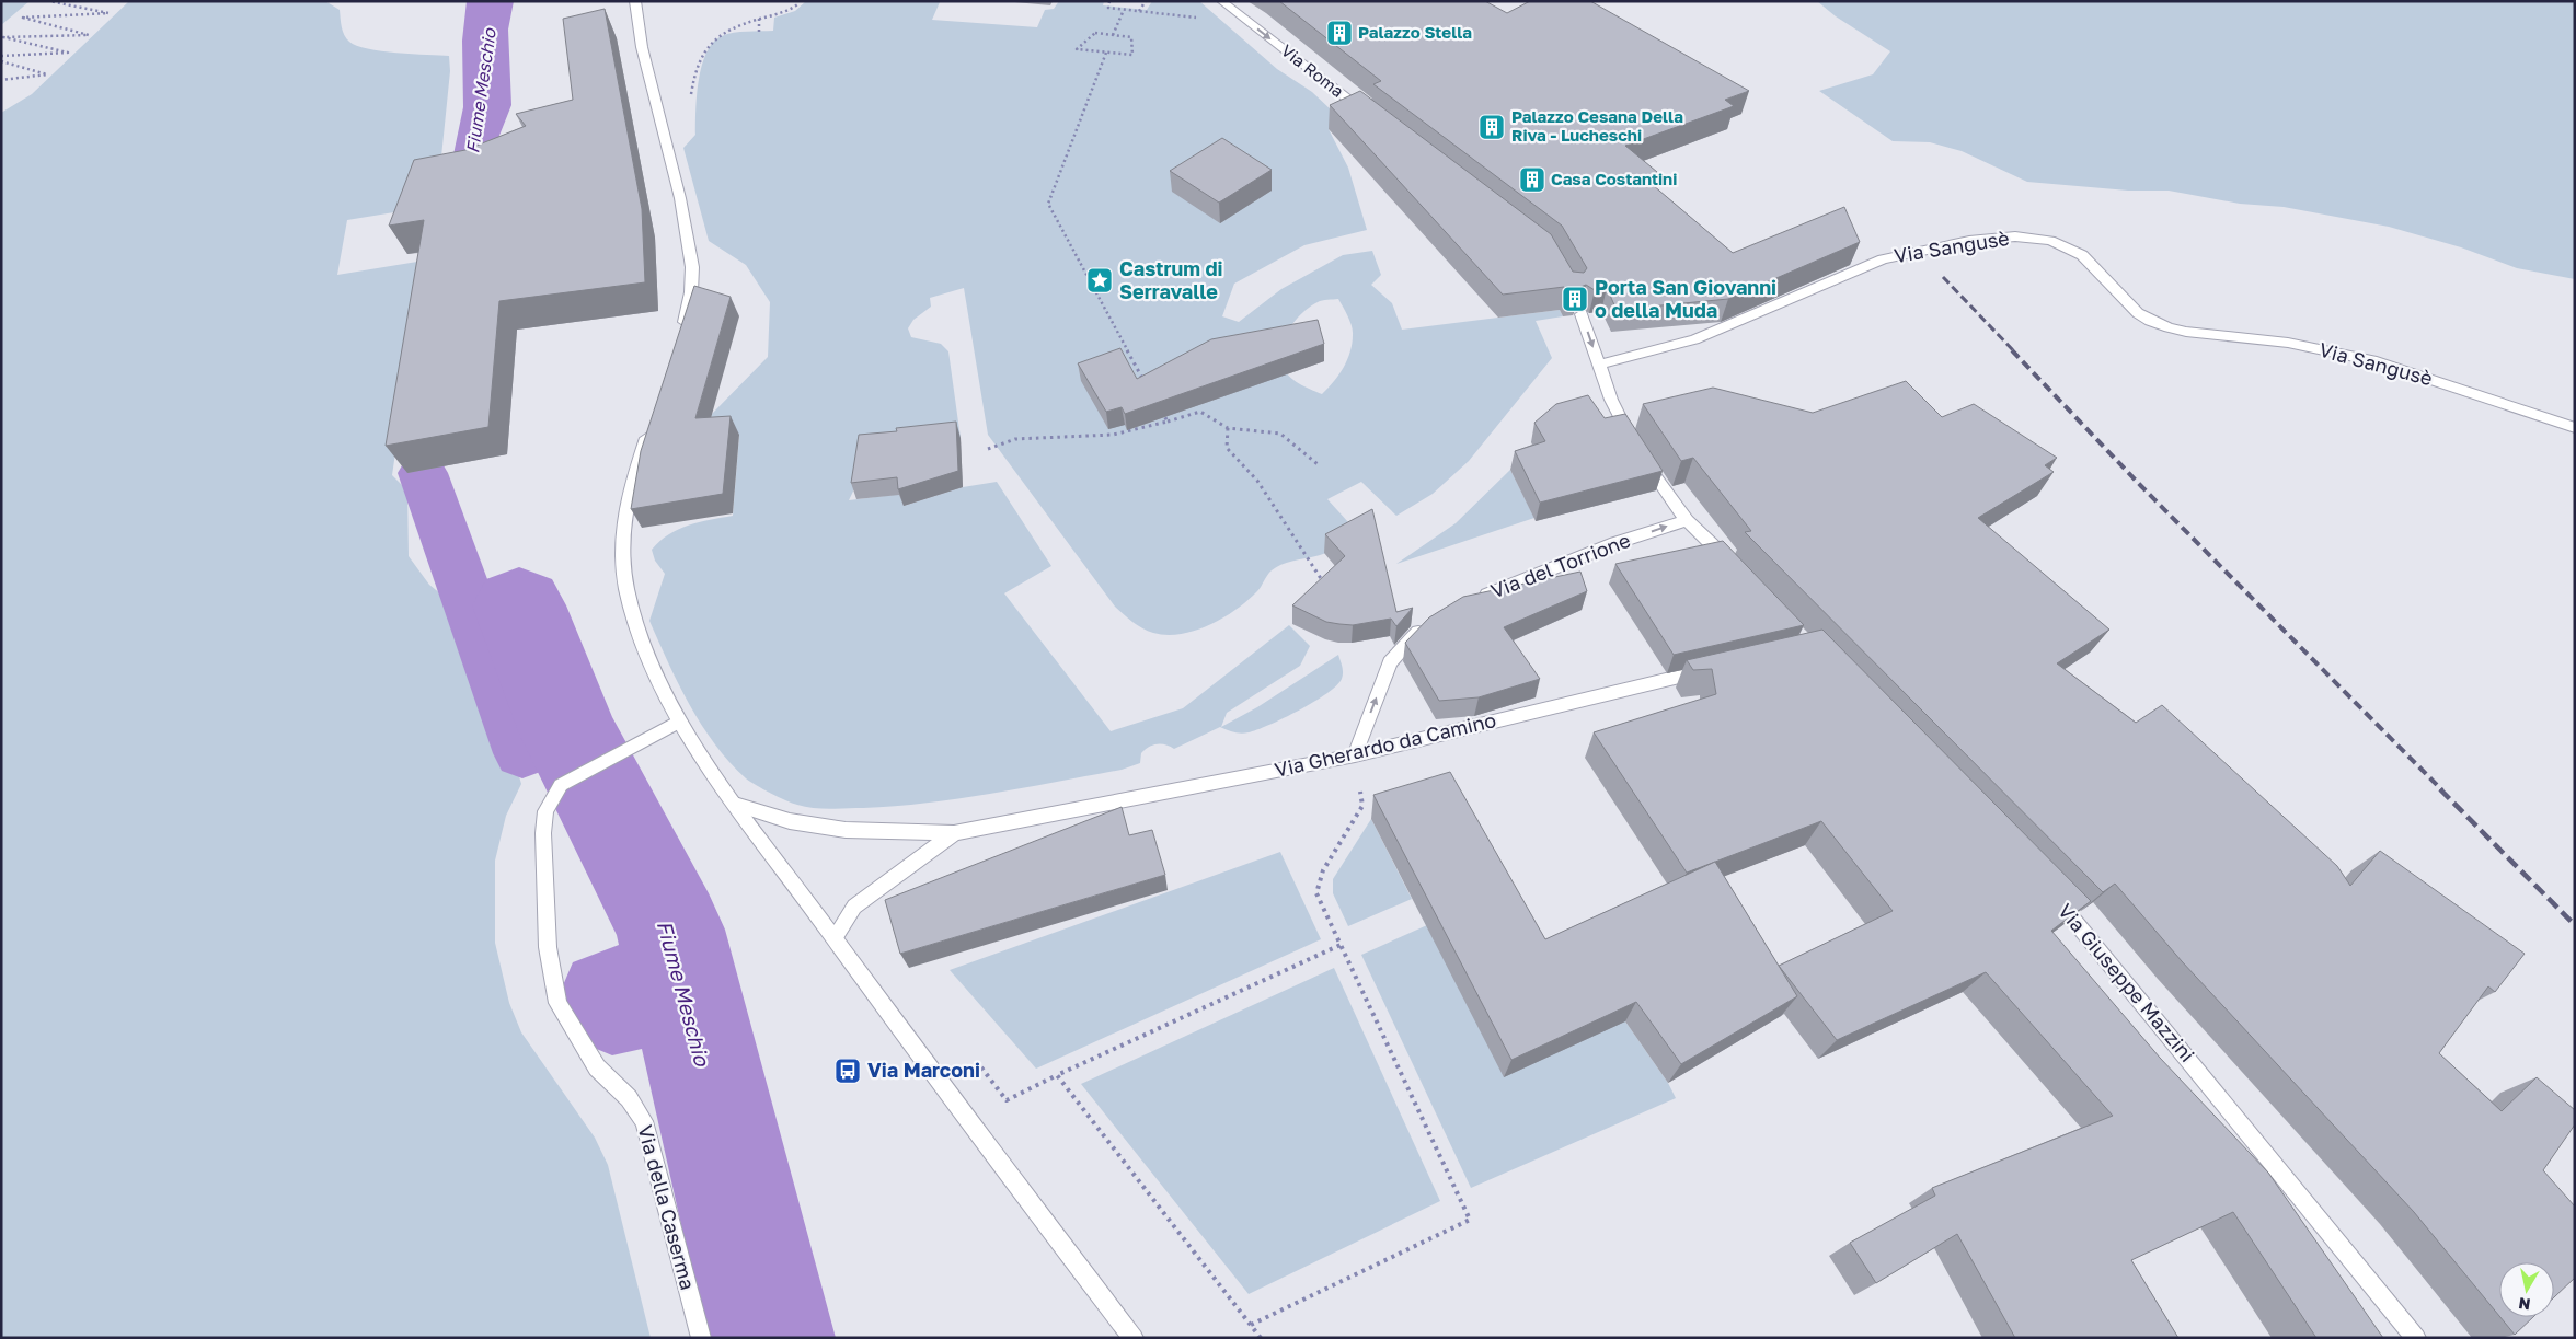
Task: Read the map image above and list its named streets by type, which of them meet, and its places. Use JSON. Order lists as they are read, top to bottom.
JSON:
{
  "streets": {
    "street": [
      "Via Roma",
      "Via Sangusè",
      "Via del Torrione",
      "Via Gherardo da Camino",
      "Via Giuseppe Mazzini",
      "Via della Caserma"
    ]
  },
  "one_way": ["Via Roma", "Via del Torrione"],
  "water": ["Fiume Meschio"],
  "places": {
    "building": [
      "Palazzo Stella",
      "Palazzo Cesana Della Riva - Lucheschi",
      "Casa Costantini",
      "Porta San Giovanni o della Muda"
    ],
    "place": ["Castrum di Serravalle"],
    "bus stop": ["Via Marconi"]
  },
  "north": "bottom"
}
